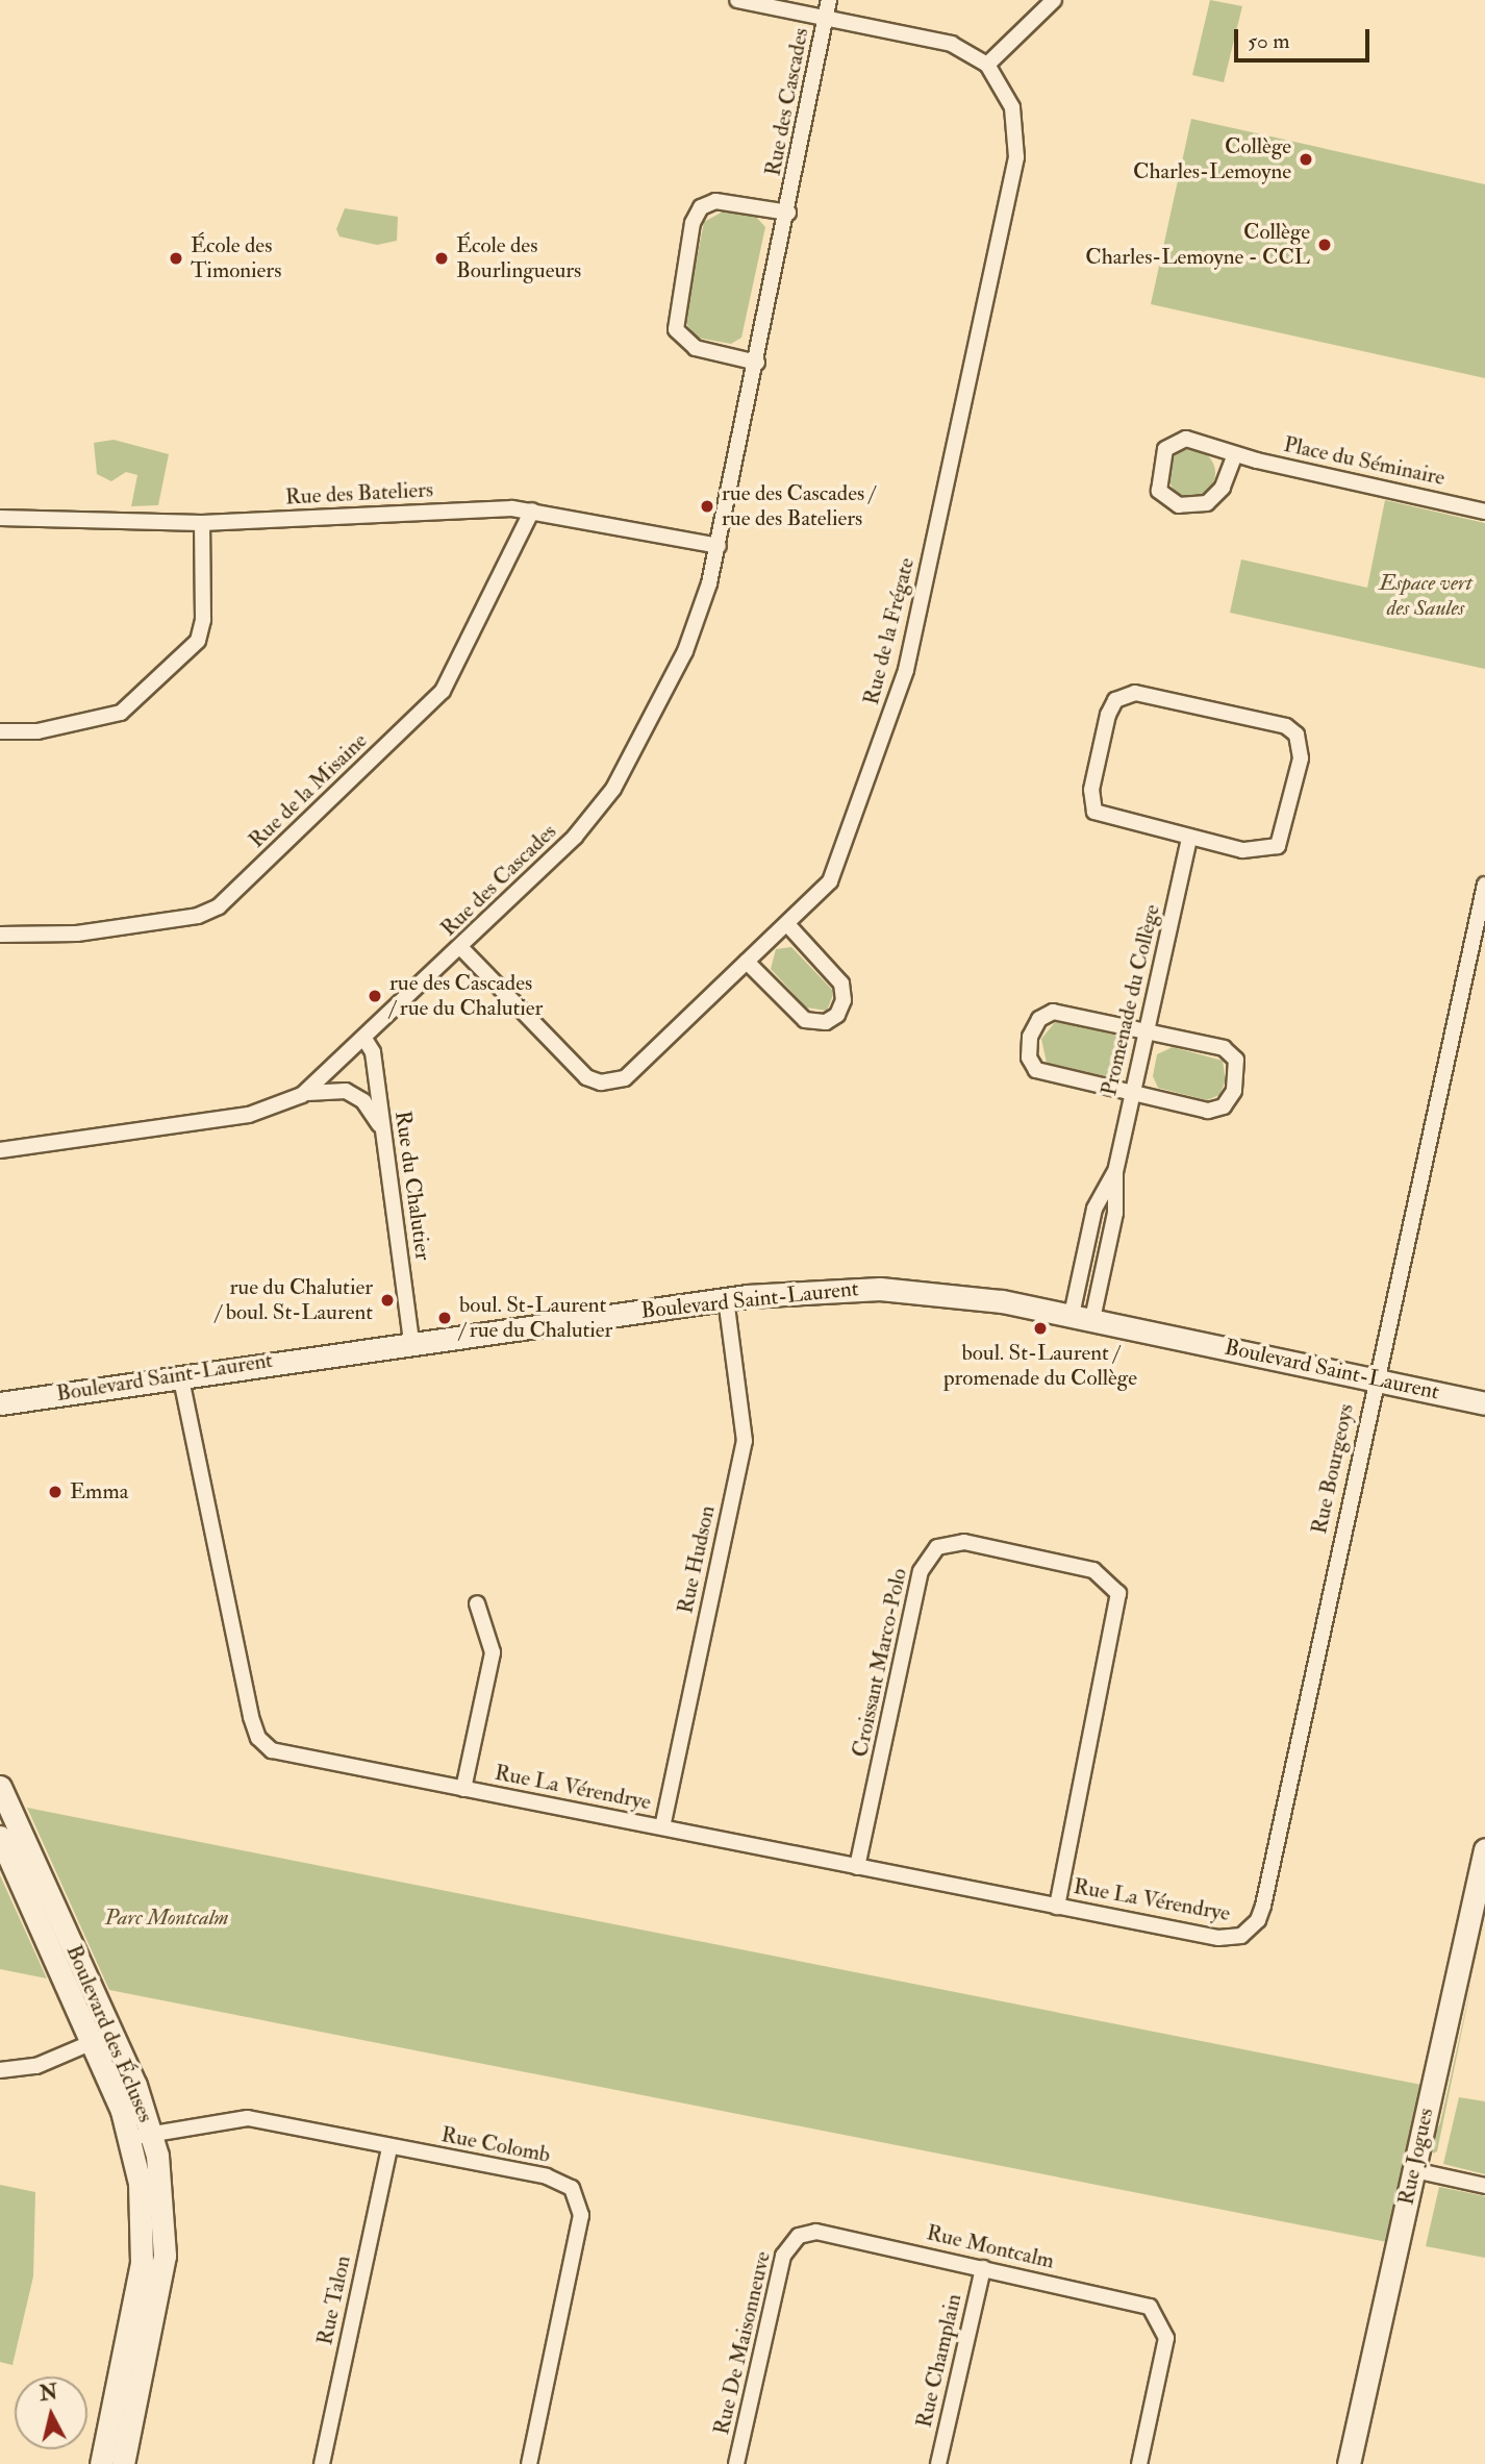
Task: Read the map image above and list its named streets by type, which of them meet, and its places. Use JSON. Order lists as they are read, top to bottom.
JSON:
{
  "streets": {
    "street": [
      "Rue des Cascades",
      "Place du Séminaire",
      "Rue des Bateliers",
      "Rue de la Frégate",
      "Rue de la Misaine",
      "Promenade du Collège",
      "Rue du Chalutier",
      "Boulevard Saint-Laurent",
      "Rue Bourgeoys",
      "Rue Hudson",
      "Croissant Marco-Polo",
      "Rue La Vérendrye",
      "Boulevard des Écluses",
      "Rue Colomb",
      "Rue Jogues",
      "Rue Montcalm",
      "Rue Talon",
      "Rue De Maisonneuve",
      "Rue Champlain"
    ]
  },
  "crossings": [
    ["Rue des Cascades", "Rue des Bateliers"],
    ["Rue des Cascades", "Rue de la Frégate"],
    ["Rue des Cascades", "Rue du Chalutier"],
    ["Rue des Bateliers", "Rue de la Misaine"],
    ["Promenade du Collège", "Boulevard Saint-Laurent"],
    ["Rue du Chalutier", "Boulevard Saint-Laurent"],
    ["Boulevard Saint-Laurent", "Rue Bourgeoys"],
    ["Boulevard Saint-Laurent", "Rue Hudson"],
    ["Boulevard Saint-Laurent", "Rue La Vérendrye"],
    ["Rue Bourgeoys", "Rue La Vérendrye"],
    ["Rue Hudson", "Rue La Vérendrye"],
    ["Croissant Marco-Polo", "Rue La Vérendrye"],
    ["Boulevard des Écluses", "Rue Colomb"],
    ["Rue Colomb", "Rue Talon"],
    ["Rue Montcalm", "Rue De Maisonneuve"],
    ["Rue Montcalm", "Rue Champlain"]
  ],
  "parks": ["Espace vert des Saules", "Parc Montcalm"],
  "places": [
    "Collège Charles-Lemoyne",
    "Collège Charles-Lemoyne - CCL",
    "École des Timoniers",
    "École des Bourlingueurs",
    "rue des Cascades / rue des Bateliers",
    "rue des Cascades / rue du Chalutier",
    "rue du Chalutier / boul. St-Laurent",
    "boul. St-Laurent / rue du Chalutier",
    "boul. St-Laurent / promenade du Collège",
    "Emma"
  ],
  "scale_bar": "50 m",
  "north": "top"
}
